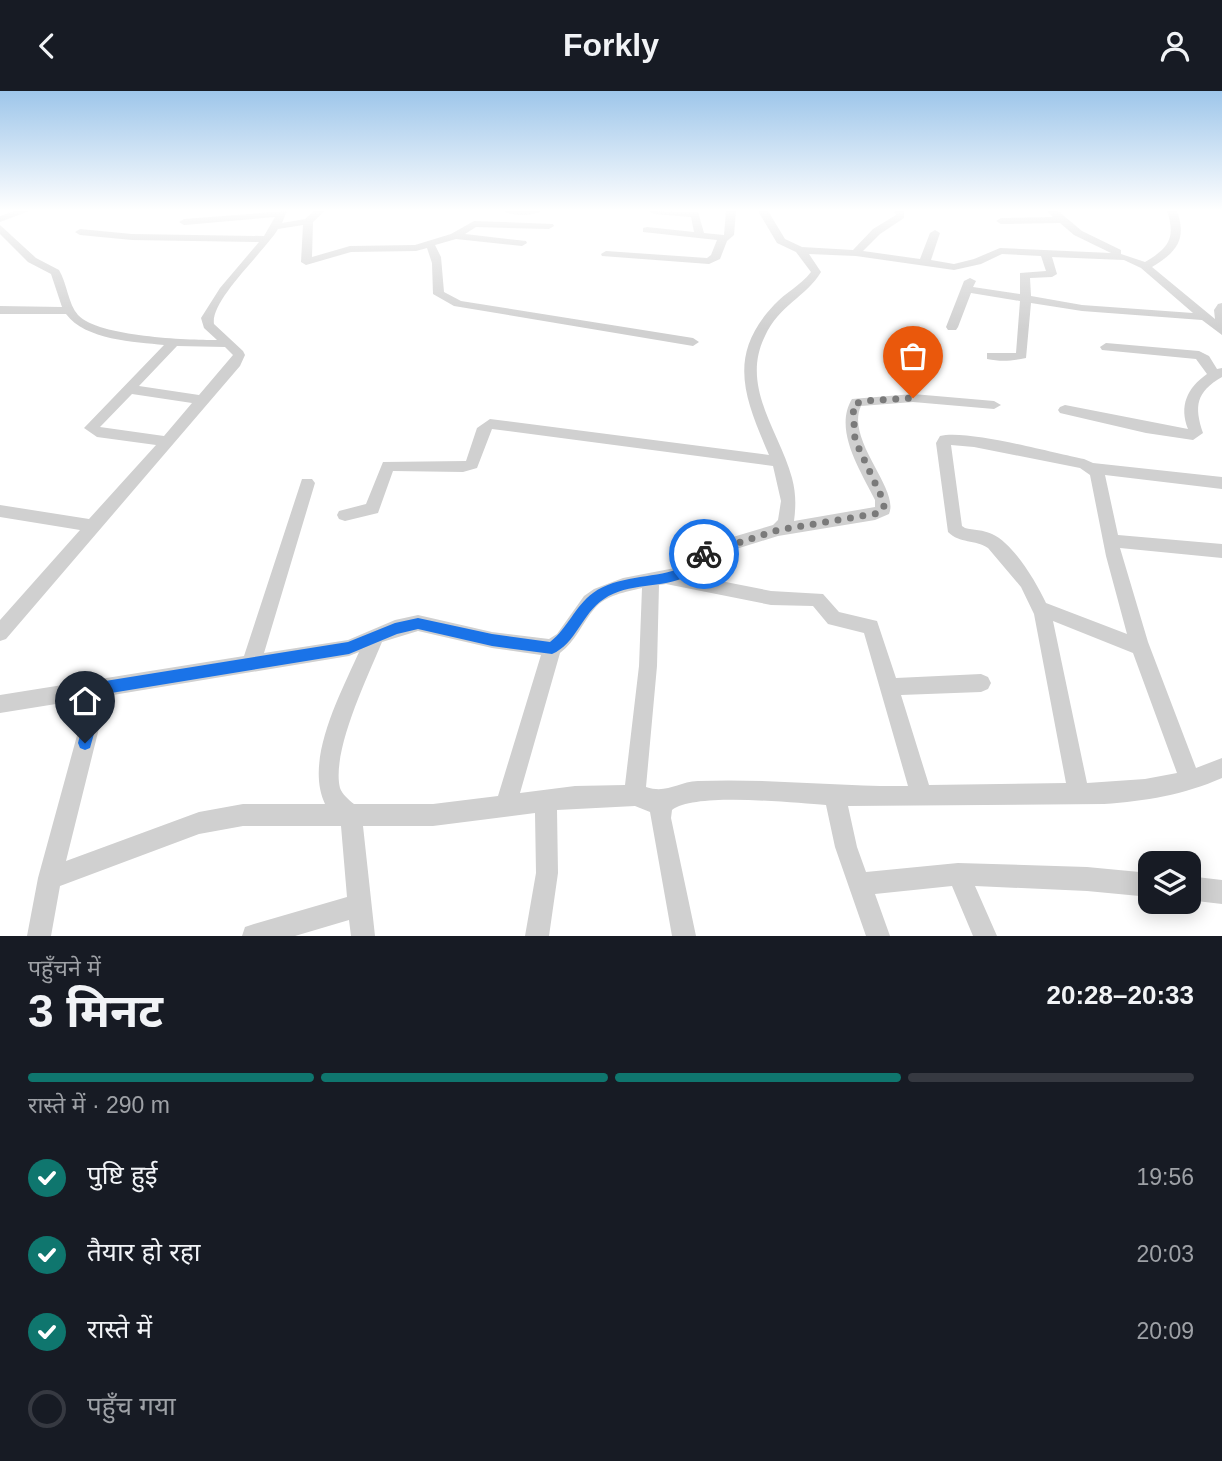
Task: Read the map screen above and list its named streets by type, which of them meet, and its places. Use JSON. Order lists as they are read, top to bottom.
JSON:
{
  "page": {
    "header": "Forkly",
    "heading": ["3 मिनट", "पहुँचने में", "20:28–20:33"],
    "bar": "रास्ते में · 290 m",
    "list": [
      ["पुष्टि हुई", "19:56"],
      ["तैयार हो रहा", "20:03"],
      ["रास्ते में", "20:09"],
      "पहुँच गया"
    ]
  }
}
